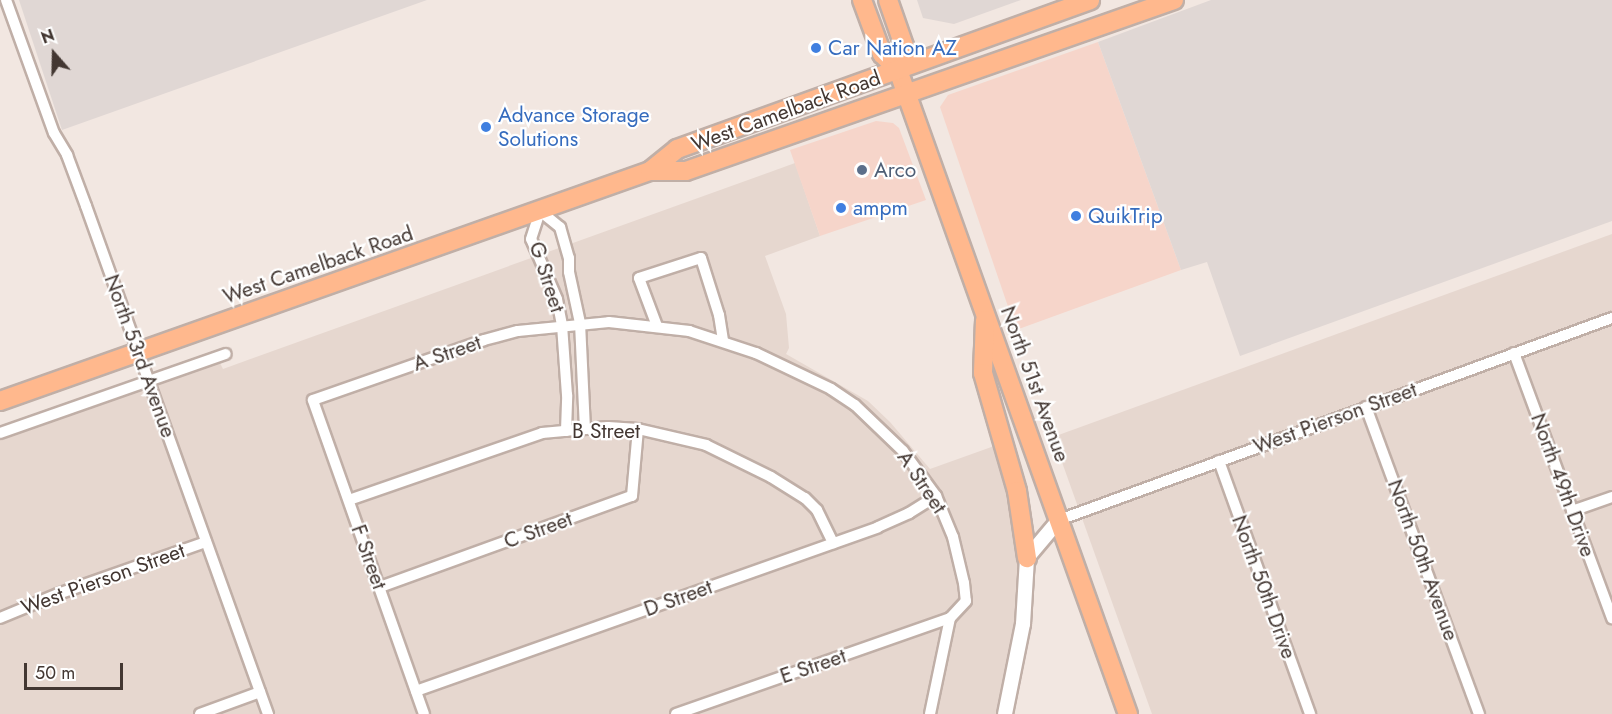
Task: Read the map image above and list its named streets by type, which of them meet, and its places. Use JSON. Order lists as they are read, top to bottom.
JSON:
{
  "streets": {
    "main road": ["West Camelback Road", "North 51st Avenue"],
    "street": [
      "G Street",
      "A Street",
      "North 53rd Avenue",
      "West Pierson Street",
      "B Street",
      "North 49th Drive",
      "C Street",
      "F Street",
      "North 50th Avenue",
      "North 50th Drive",
      "D Street",
      "E Street"
    ]
  },
  "crossings": [
    ["West Camelback Road", "G Street"],
    ["West Camelback Road", "North 53rd Avenue"],
    ["West Camelback Road", "North 51st Avenue"],
    ["G Street", "A Street"],
    ["G Street", "B Street"],
    ["A Street", "F Street"],
    ["A Street", "D Street"],
    ["A Street", "E Street"],
    ["North 53rd Avenue", "West Pierson Street"],
    ["North 51st Avenue", "West Pierson Street"],
    ["West Pierson Street", "North 49th Drive"],
    ["West Pierson Street", "North 50th Avenue"],
    ["West Pierson Street", "North 50th Drive"],
    ["B Street", "C Street"],
    ["B Street", "F Street"],
    ["B Street", "D Street"],
    ["C Street", "F Street"],
    ["F Street", "D Street"]
  ],
  "places": [
    "Car Nation AZ",
    "Advance Storage Solutions",
    "Arco",
    "ampm",
    "QuikTrip"
  ],
  "scale_bar": "50 m",
  "north": "top"
}
